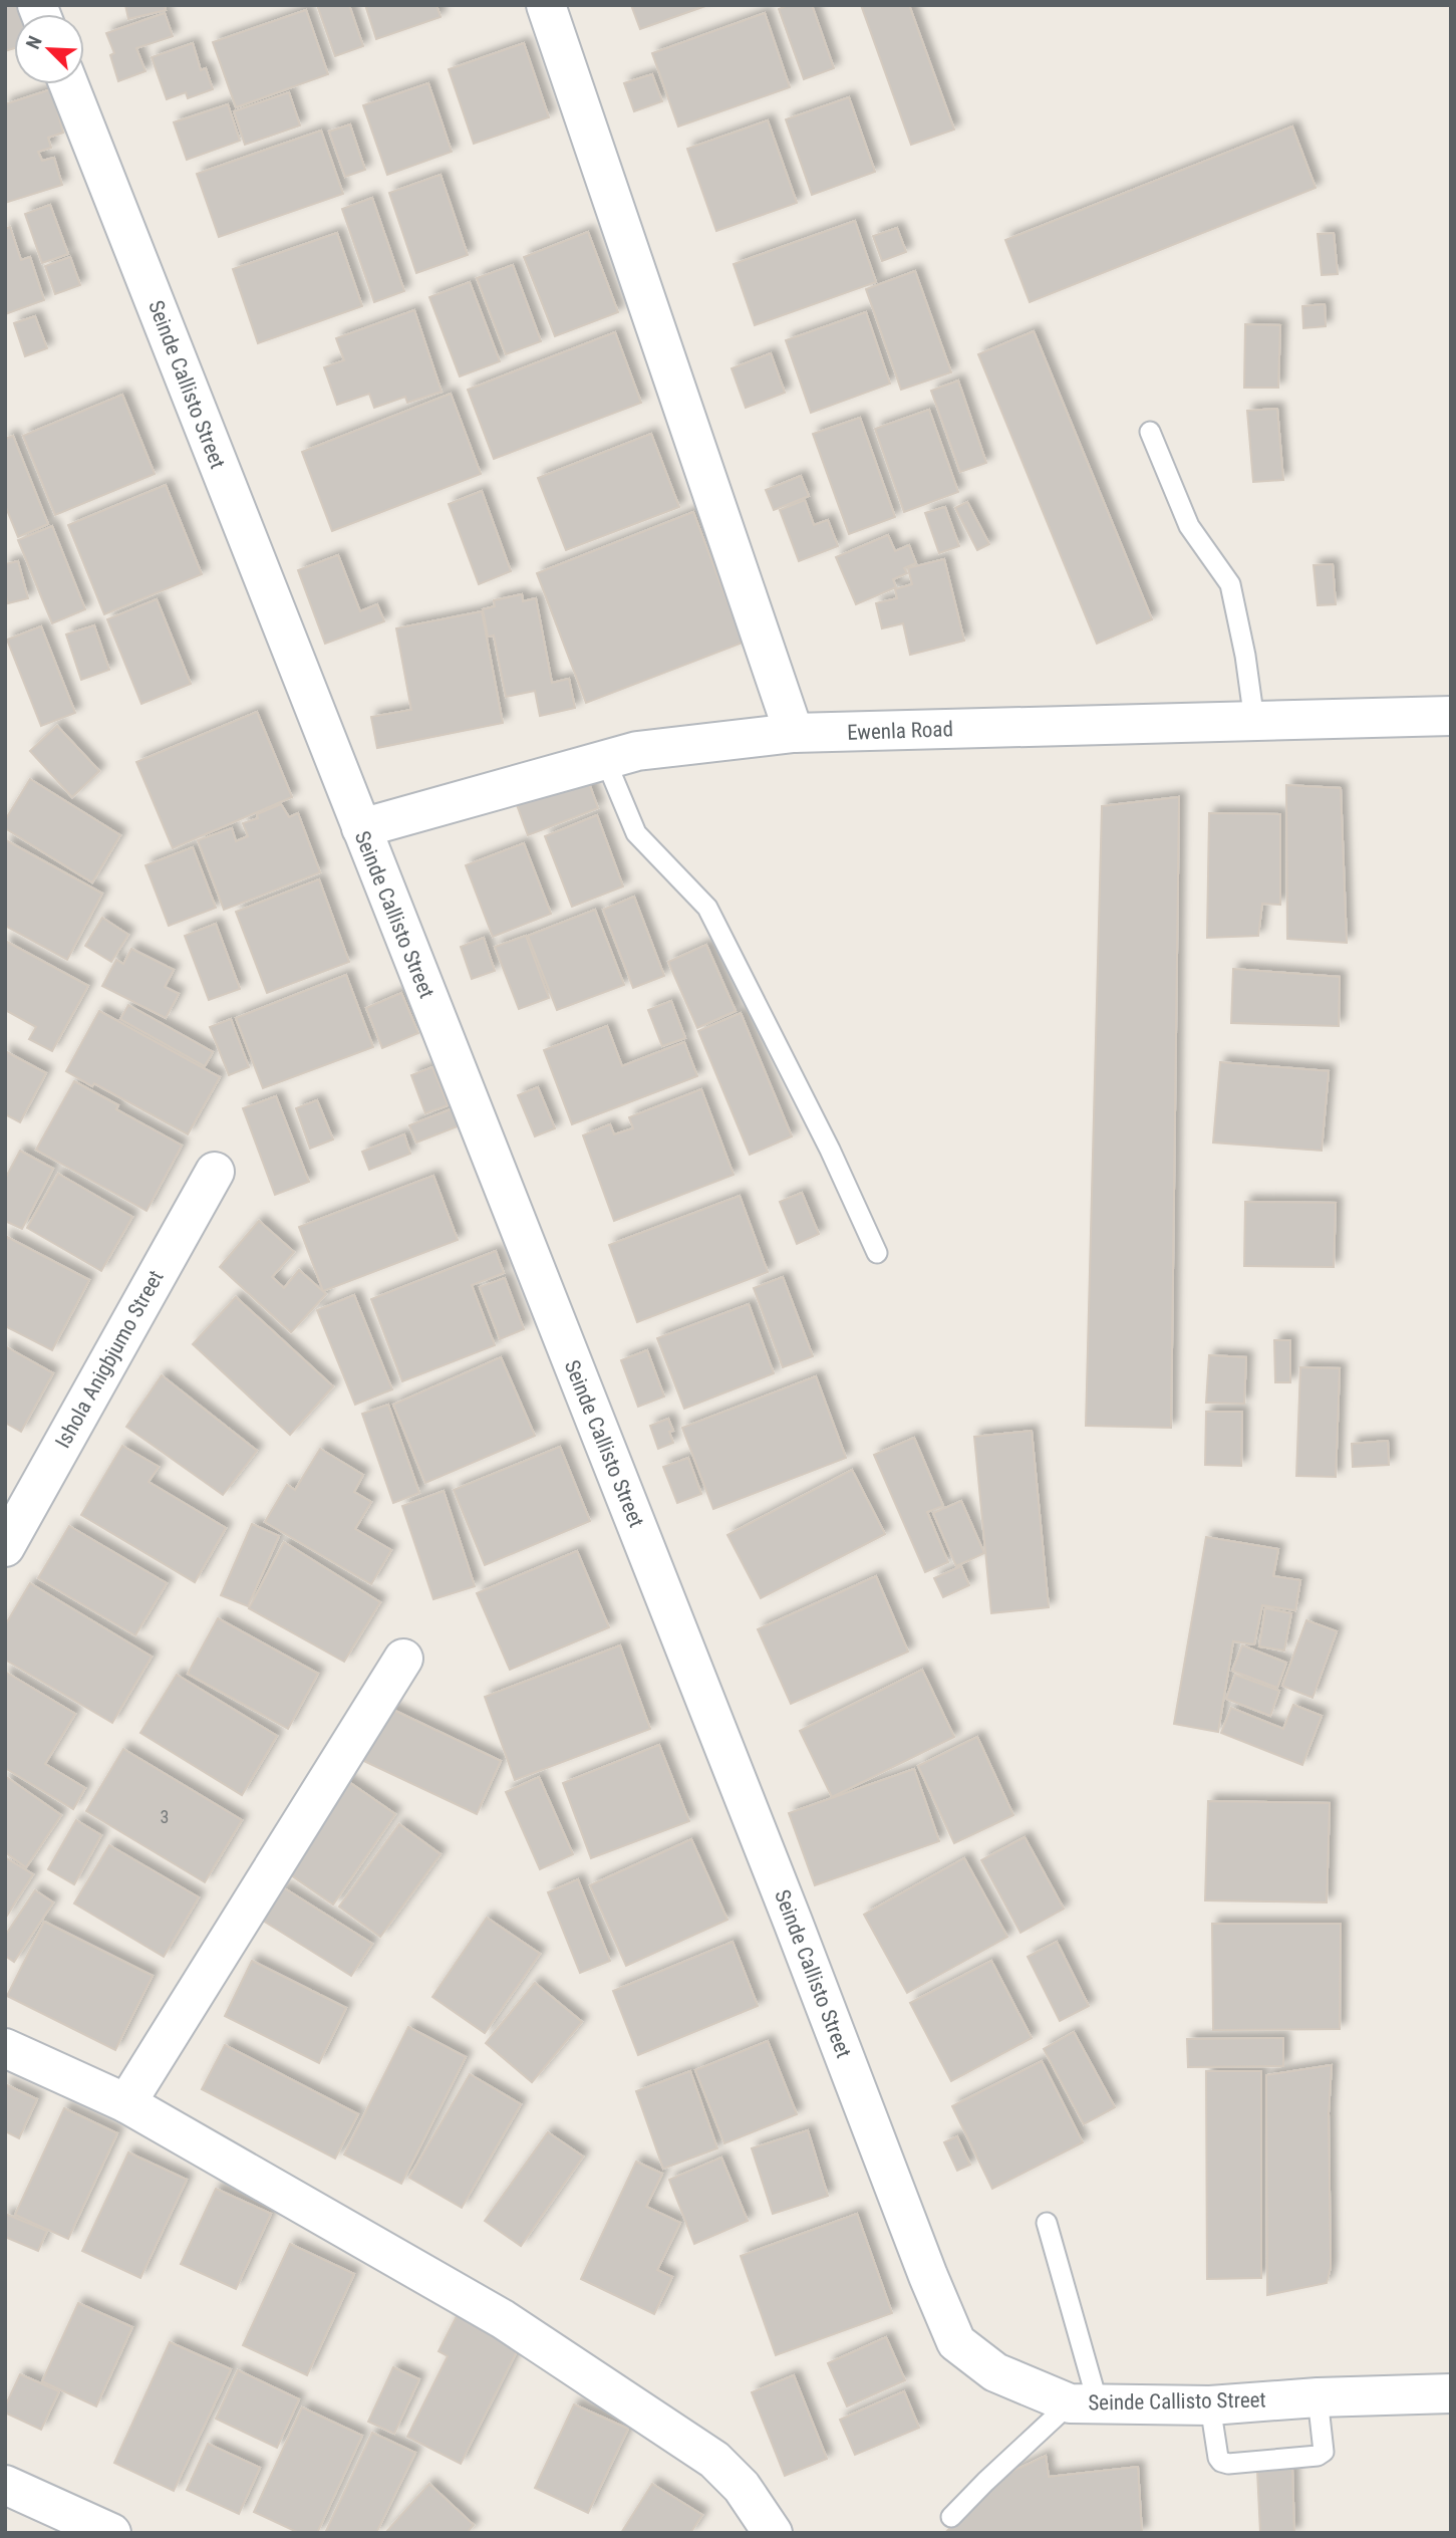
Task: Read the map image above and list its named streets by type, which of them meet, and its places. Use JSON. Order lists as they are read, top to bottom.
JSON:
{
  "streets": {
    "street": ["Seinde Callisto Street", "Ewenla Road", "Ishola Anigbjumo Street"]
  },
  "crossings": [
    ["Seinde Callisto Street", "Ewenla Road"]
  ],
  "house_numbers": ["3"],
  "north": "top left"
}
